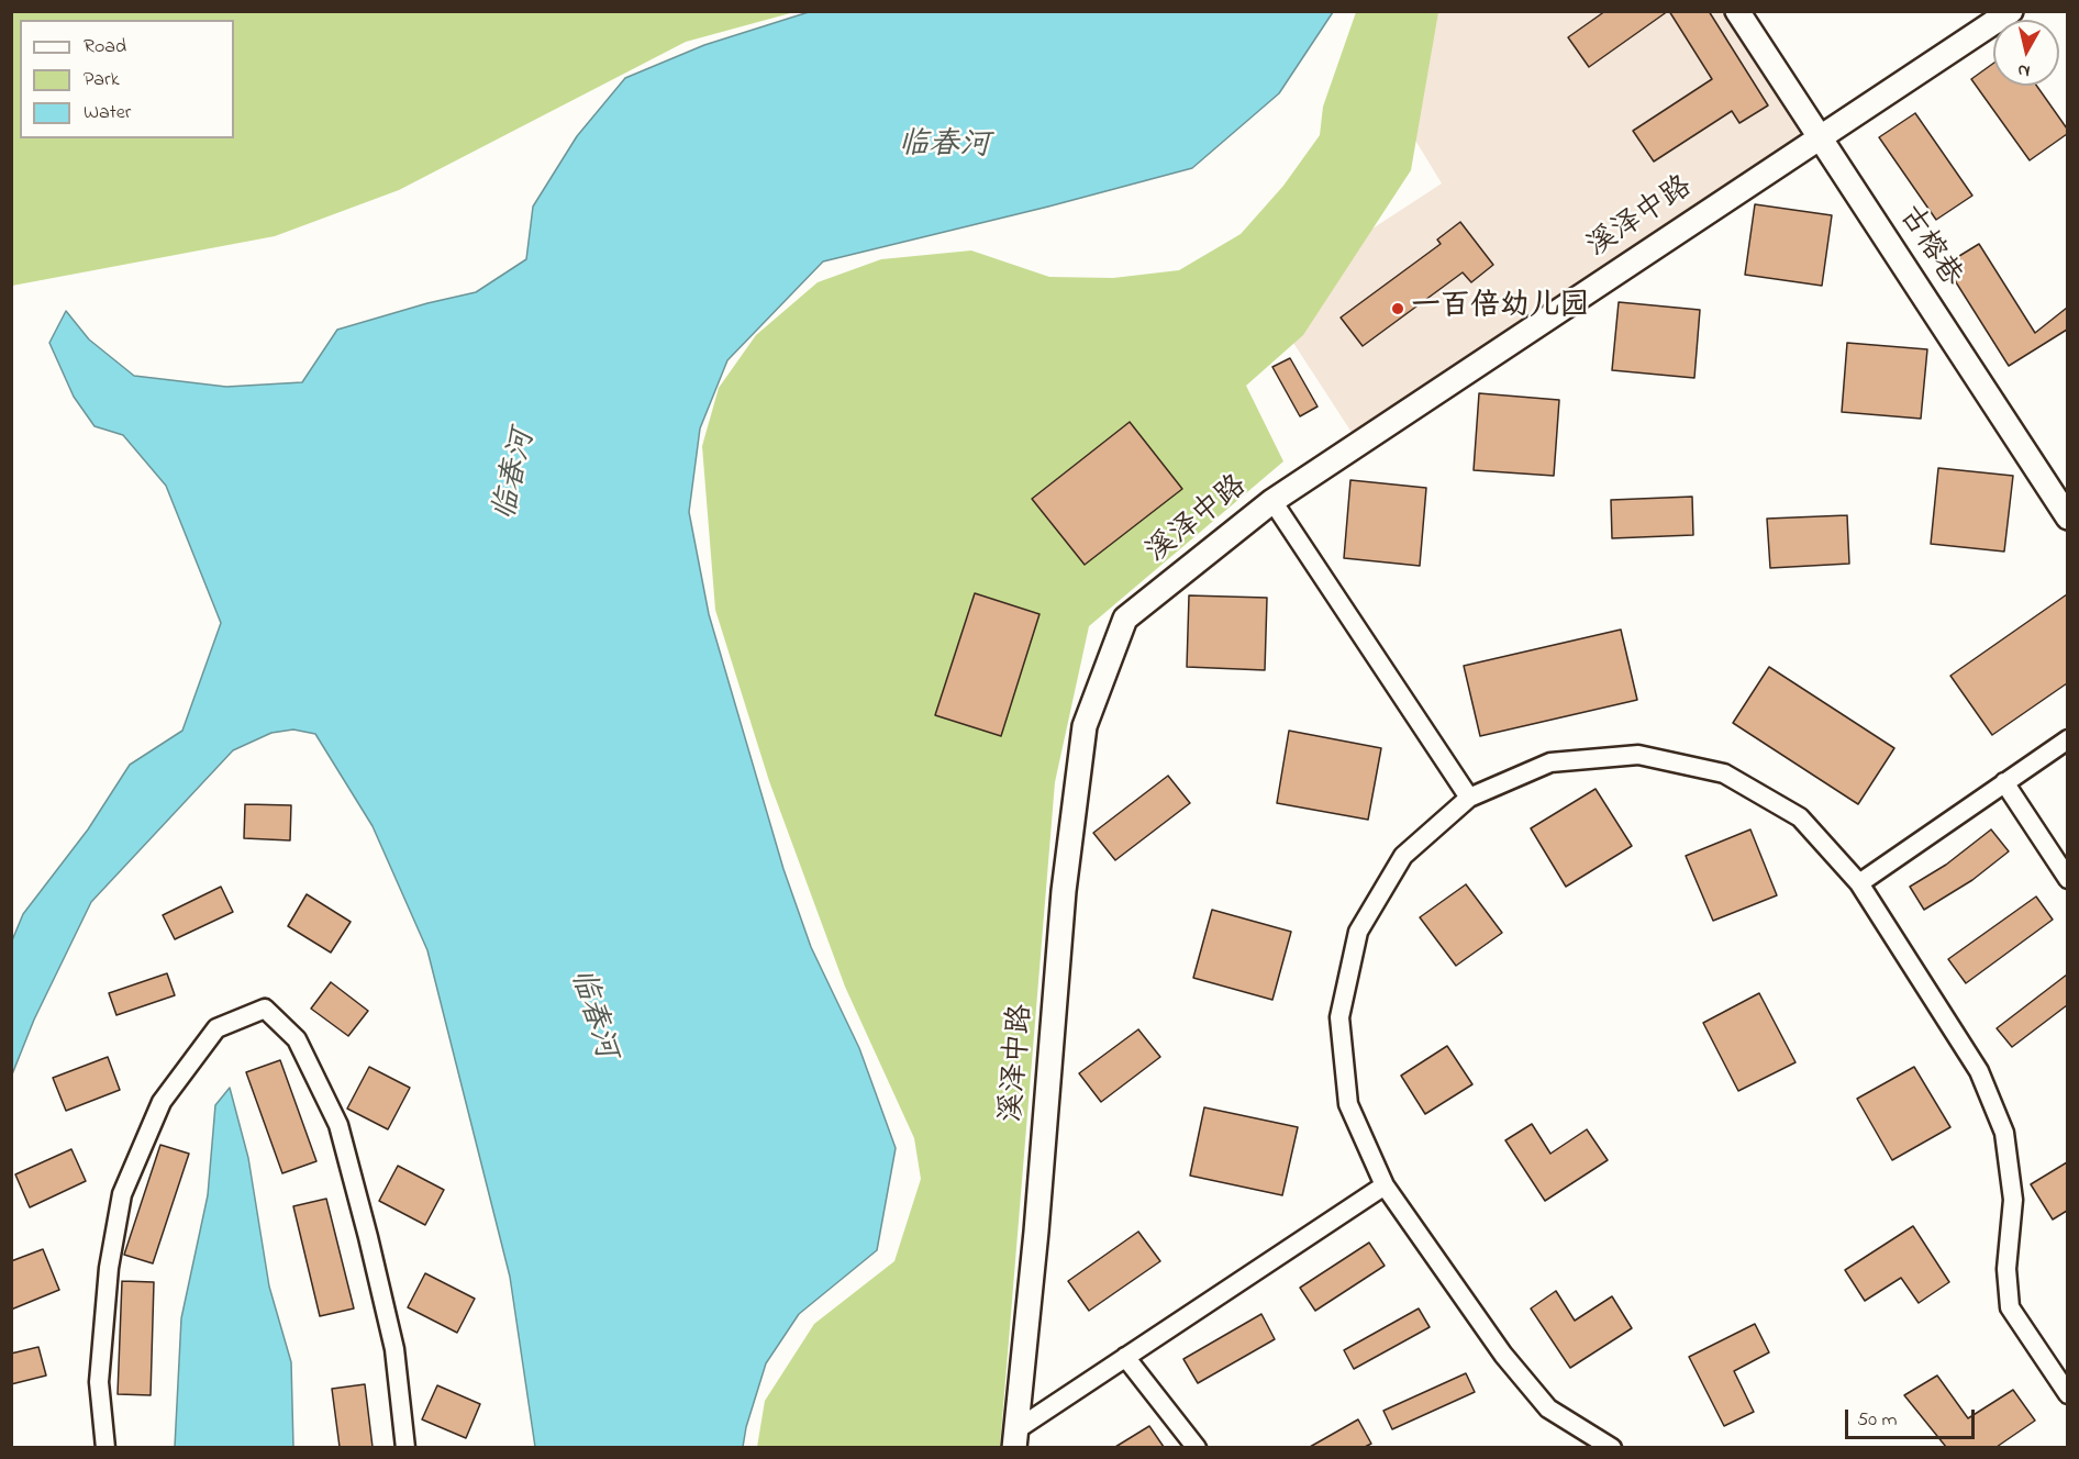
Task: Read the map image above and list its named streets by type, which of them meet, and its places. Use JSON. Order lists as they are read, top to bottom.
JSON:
{
  "streets": {
    "street": ["溪泽中路", "古榕巷"]
  },
  "crossings": [
    ["溪泽中路", "古榕巷"]
  ],
  "water": ["临春河"],
  "places": ["一百倍幼儿园"],
  "legend": ["Road", "Park", "Water"],
  "scale_bar": "50 m",
  "north": "bottom"
}
